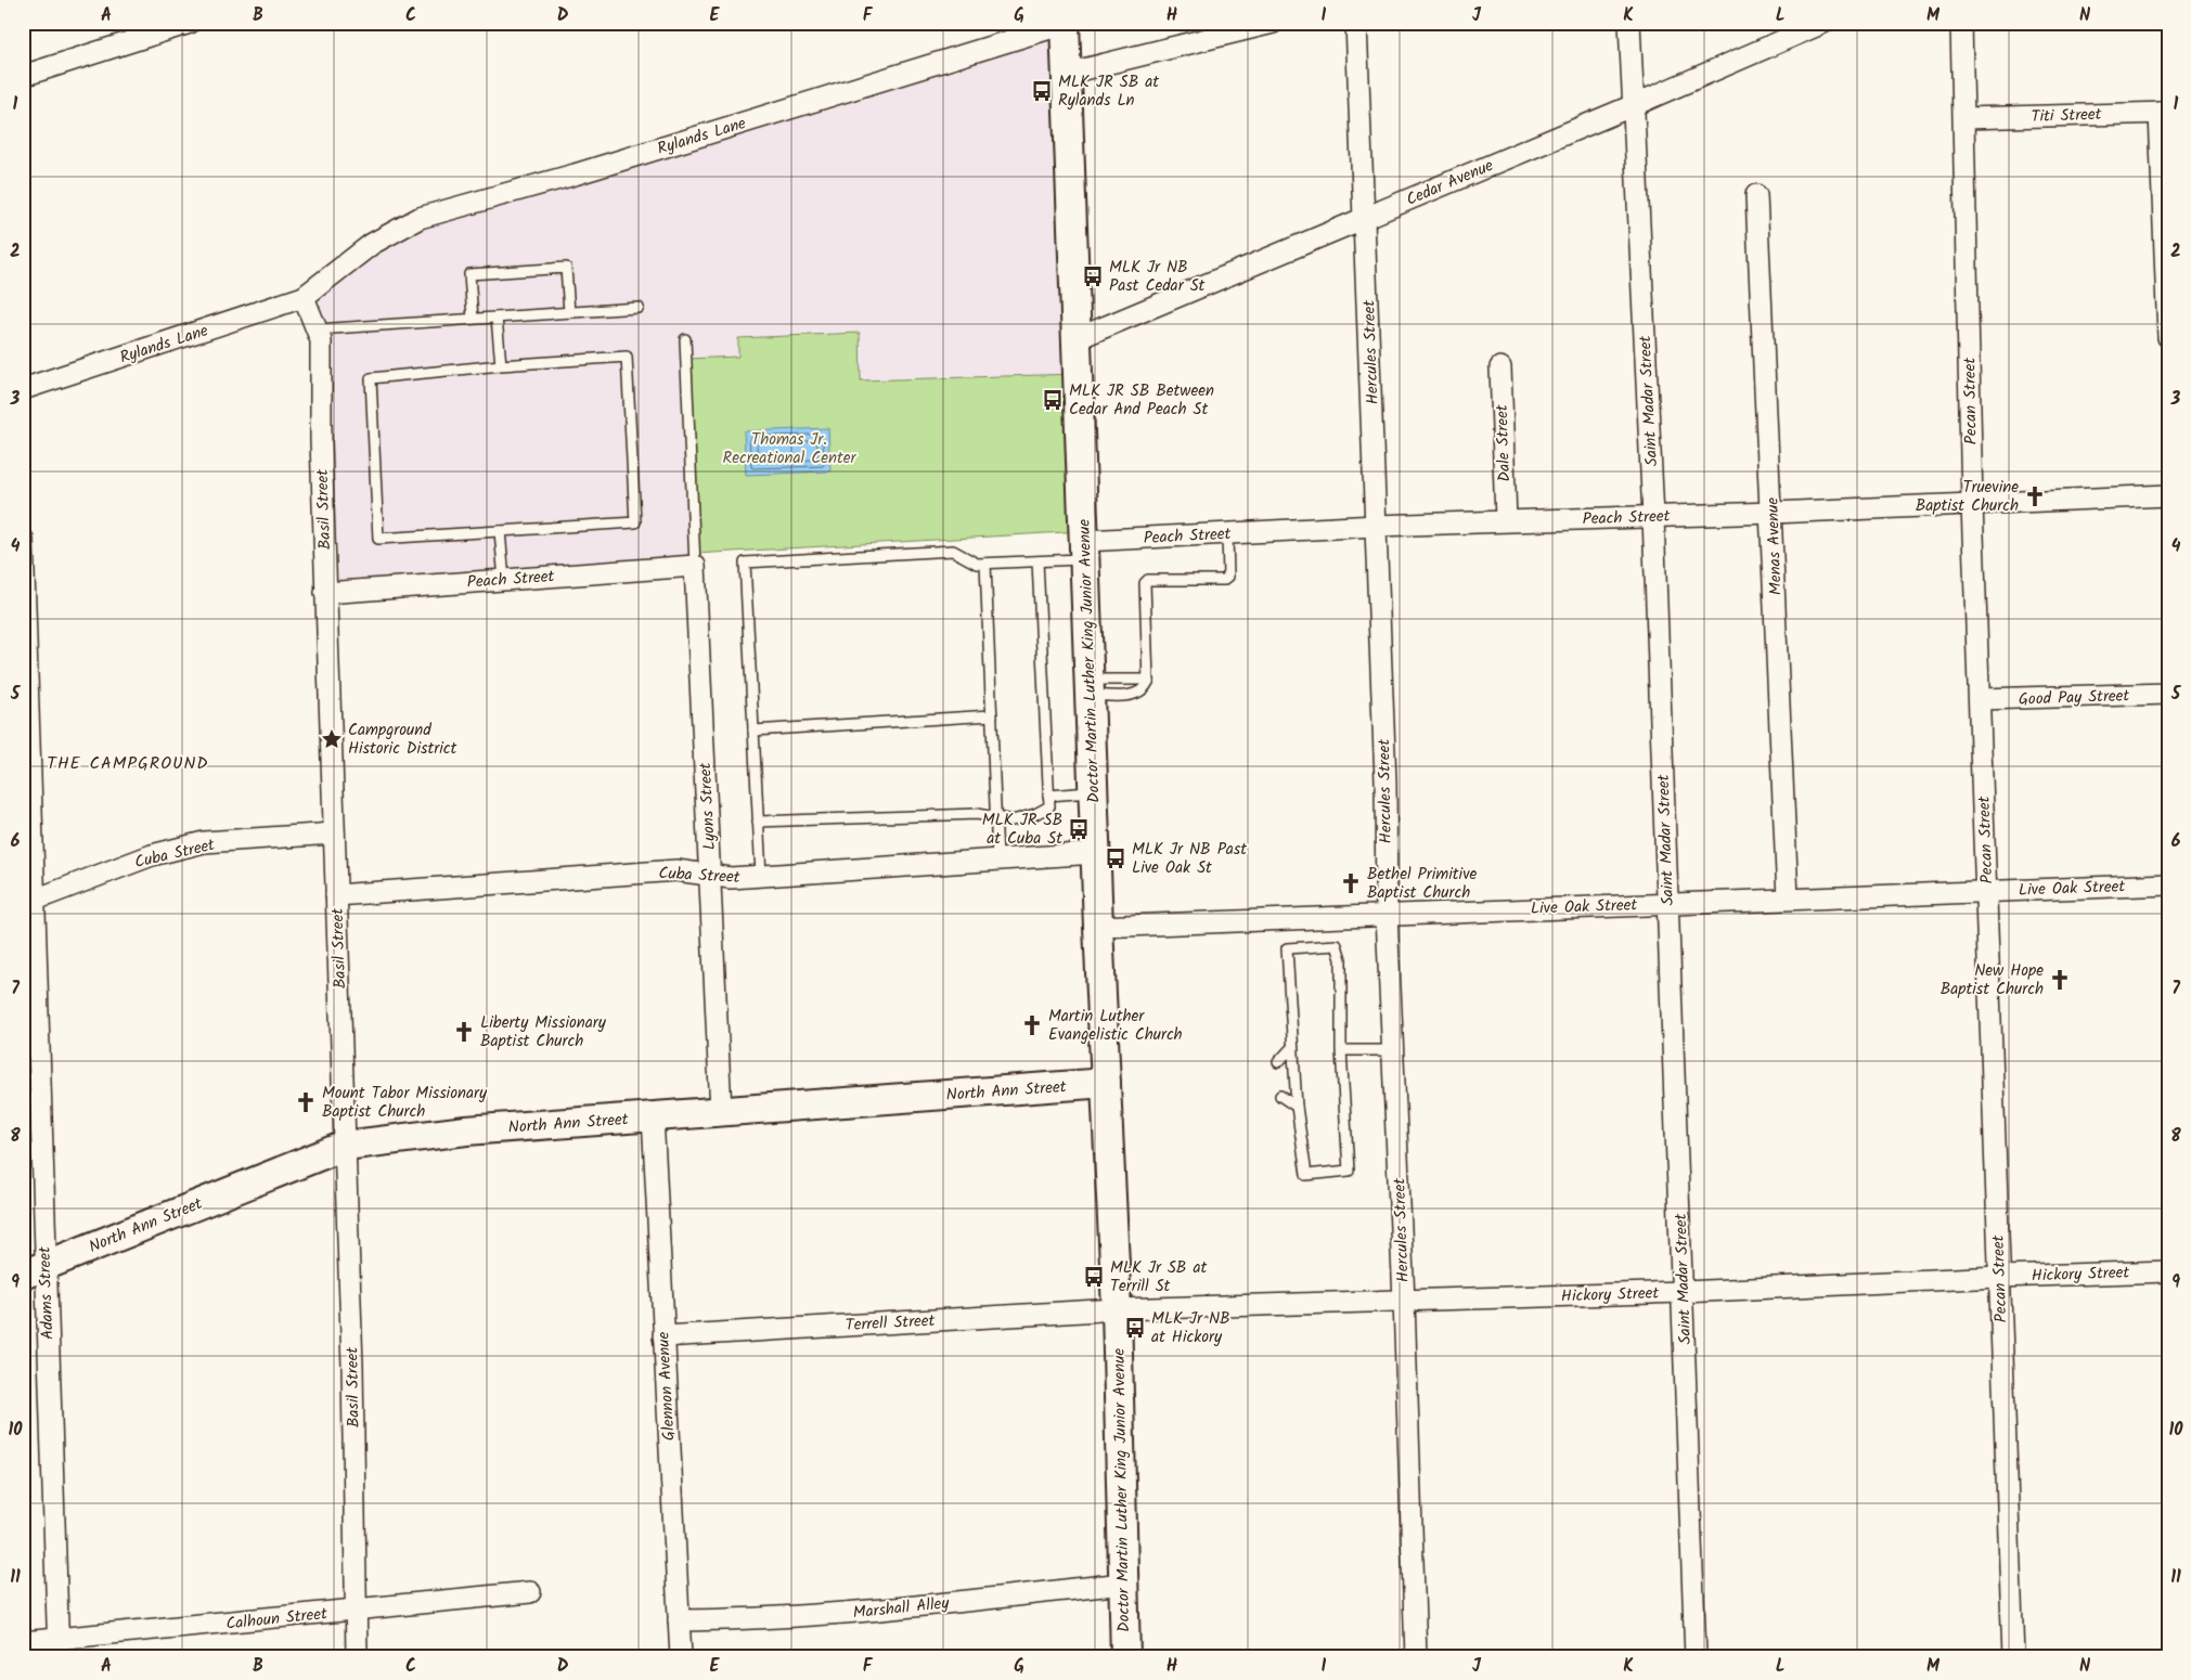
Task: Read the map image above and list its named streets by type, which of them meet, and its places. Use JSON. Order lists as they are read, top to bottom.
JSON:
{
  "streets": {
    "main road": ["Doctor Martin Luther King Junior Avenue", "North Ann Street"],
    "street": [
      "Titi Street",
      "Rylands Lane",
      "Cedar Avenue",
      "Hercules Street",
      "Saint Madar Street",
      "Pecan Street",
      "Dale Street",
      "Basil Street",
      "Peach Street",
      "Menas Avenue",
      "Good Pay Street",
      "Lyons Street",
      "Cuba Street",
      "Live Oak Street",
      "Hickory Street",
      "Adams Street",
      "Terrell Street",
      "Glennon Avenue",
      "Marshall Alley",
      "Calhoun Street"
    ]
  },
  "crossings": [
    ["Titi Street", "Pecan Street"],
    ["Rylands Lane", "Basil Street"],
    ["Rylands Lane", "Doctor Martin Luther King Junior Avenue"],
    ["Cedar Avenue", "Hercules Street"],
    ["Cedar Avenue", "Saint Madar Street"],
    ["Cedar Avenue", "Doctor Martin Luther King Junior Avenue"],
    ["Hercules Street", "Peach Street"],
    ["Hercules Street", "Live Oak Street"],
    ["Hercules Street", "Hickory Street"],
    ["Saint Madar Street", "Peach Street"],
    ["Saint Madar Street", "Live Oak Street"],
    ["Saint Madar Street", "Hickory Street"],
    ["Pecan Street", "Peach Street"],
    ["Pecan Street", "Good Pay Street"],
    ["Pecan Street", "Live Oak Street"],
    ["Pecan Street", "Hickory Street"],
    ["Dale Street", "Peach Street"],
    ["Basil Street", "Peach Street"],
    ["Basil Street", "Cuba Street"],
    ["Basil Street", "North Ann Street"],
    ["Basil Street", "Calhoun Street"],
    ["Peach Street", "Menas Avenue"],
    ["Peach Street", "Doctor Martin Luther King Junior Avenue"],
    ["Peach Street", "Lyons Street"],
    ["Menas Avenue", "Live Oak Street"],
    ["Doctor Martin Luther King Junior Avenue", "Cuba Street"],
    ["Doctor Martin Luther King Junior Avenue", "Live Oak Street"],
    ["Doctor Martin Luther King Junior Avenue", "North Ann Street"],
    ["Doctor Martin Luther King Junior Avenue", "Hickory Street"],
    ["Doctor Martin Luther King Junior Avenue", "Terrell Street"],
    ["Doctor Martin Luther King Junior Avenue", "Marshall Alley"],
    ["Lyons Street", "Cuba Street"],
    ["Lyons Street", "North Ann Street"],
    ["Cuba Street", "Adams Street"],
    ["North Ann Street", "Adams Street"],
    ["North Ann Street", "Glennon Avenue"],
    ["Hickory Street", "Terrell Street"],
    ["Adams Street", "Calhoun Street"],
    ["Terrell Street", "Glennon Avenue"],
    ["Glennon Avenue", "Marshall Alley"]
  ],
  "districts": ["THE CAMPGROUND"],
  "parks": ["Thomas Jr. Recreational Center"],
  "places": {
    "bus stop": [
      "MLK JR SB at Rylands Ln",
      "MLK Jr NB Past Cedar St",
      "MLK JR SB Between Cedar And Peach St",
      "MLK JR SB at Cuba St",
      "MLK Jr NB Past Live Oak St",
      "MLK Jr SB at Terrill St",
      "MLK Jr NB at Hickory"
    ],
    "church": [
      "Truevine Baptist Church",
      "Bethel Primitive Baptist Church",
      "New Hope Baptist Church",
      "Martin Luther Evangelistic Church",
      "Liberty Missionary Baptist Church",
      "Mount Tabor Missionary Baptist Church"
    ],
    "place": ["Campground Historic District"]
  },
  "grid": {
    "columns": [
      "A",
      "B",
      "C",
      "D",
      "E",
      "F",
      "G",
      "H",
      "I",
      "J",
      "K",
      "L",
      "M",
      "N"
    ],
    "rows": [
      "1",
      "2",
      "3",
      "4",
      "5",
      "6",
      "7",
      "8",
      "9",
      "10",
      "11"
    ]
  }
}
